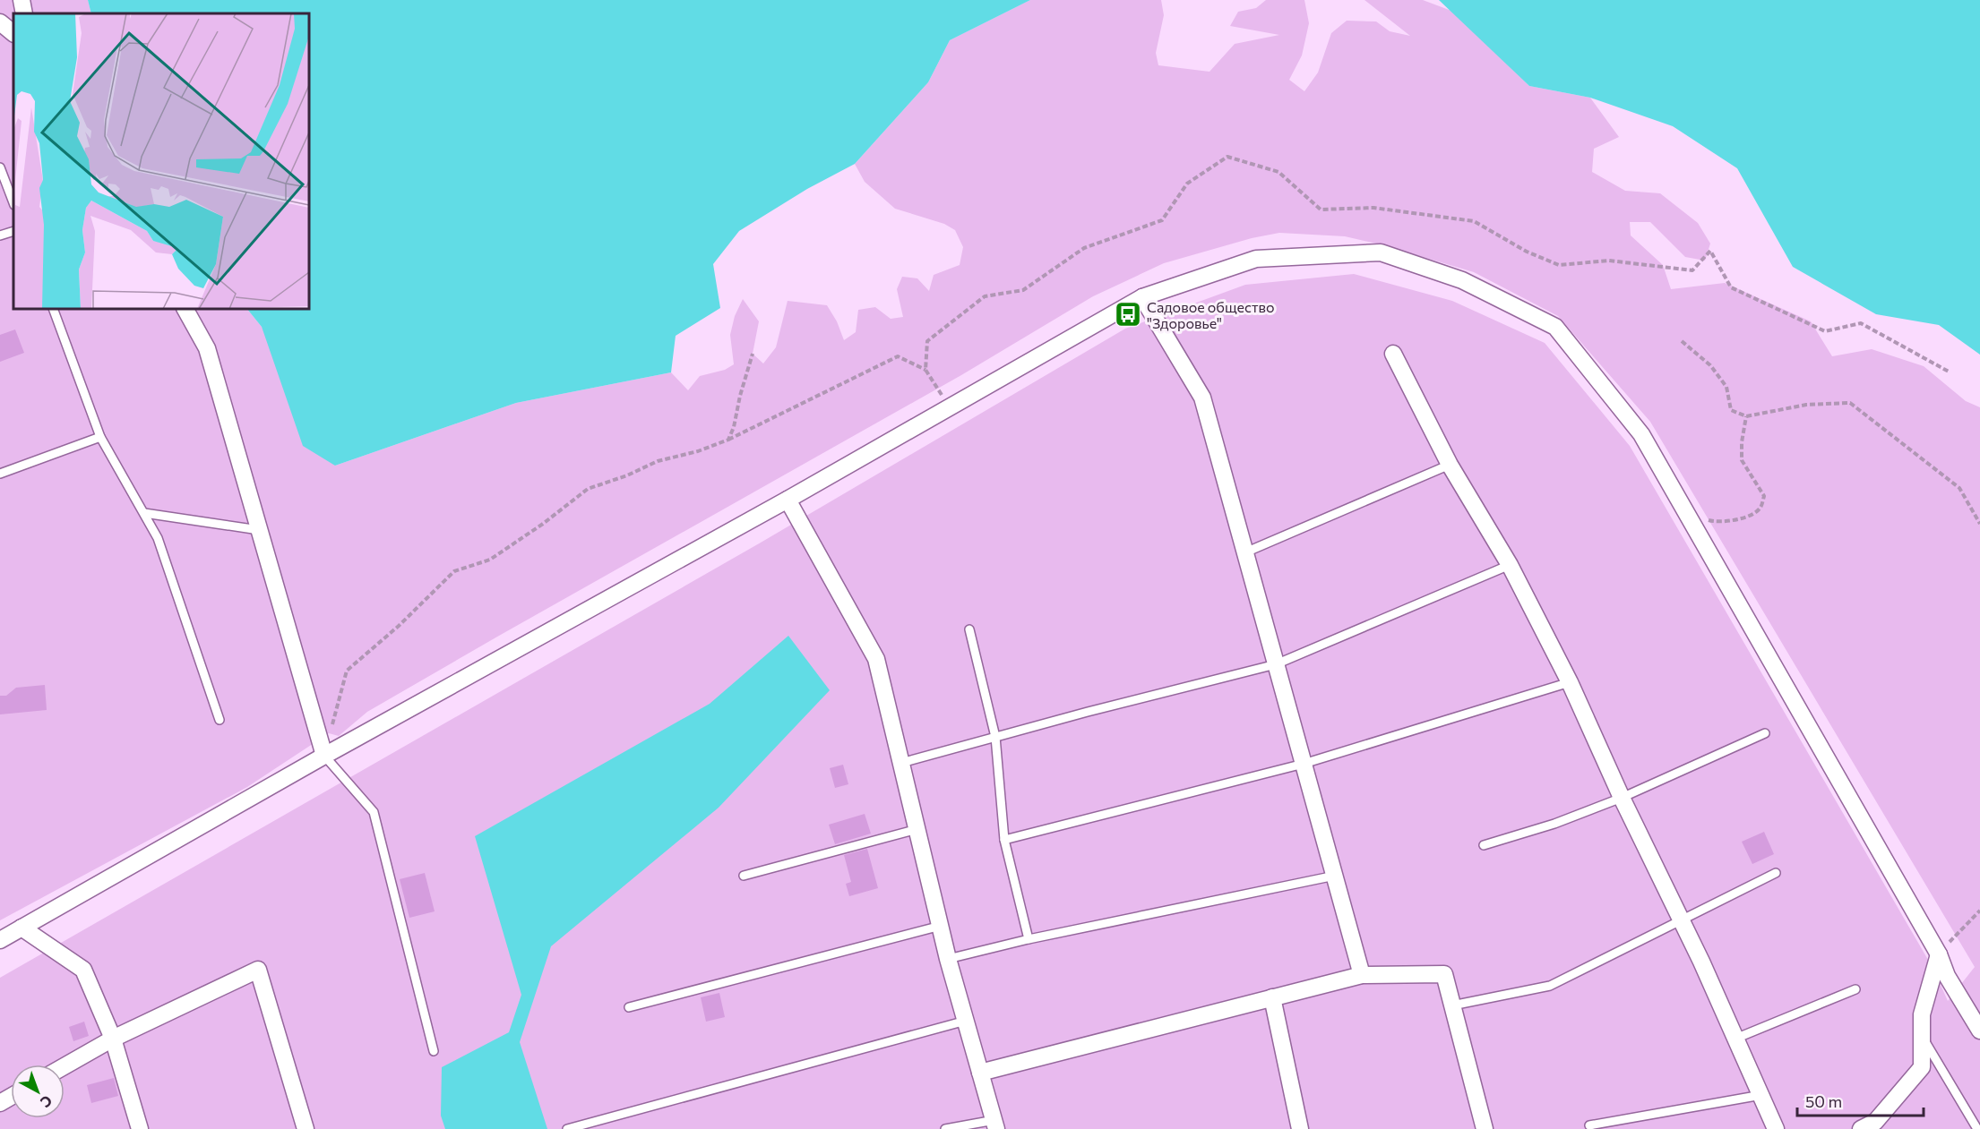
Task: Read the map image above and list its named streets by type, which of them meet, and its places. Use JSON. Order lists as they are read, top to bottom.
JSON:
{
  "places": {
    "bus stop": ["Садовое общество \"Здоровье\""]
  },
  "scale_bar": "50 m",
  "north": "bottom right"
}
